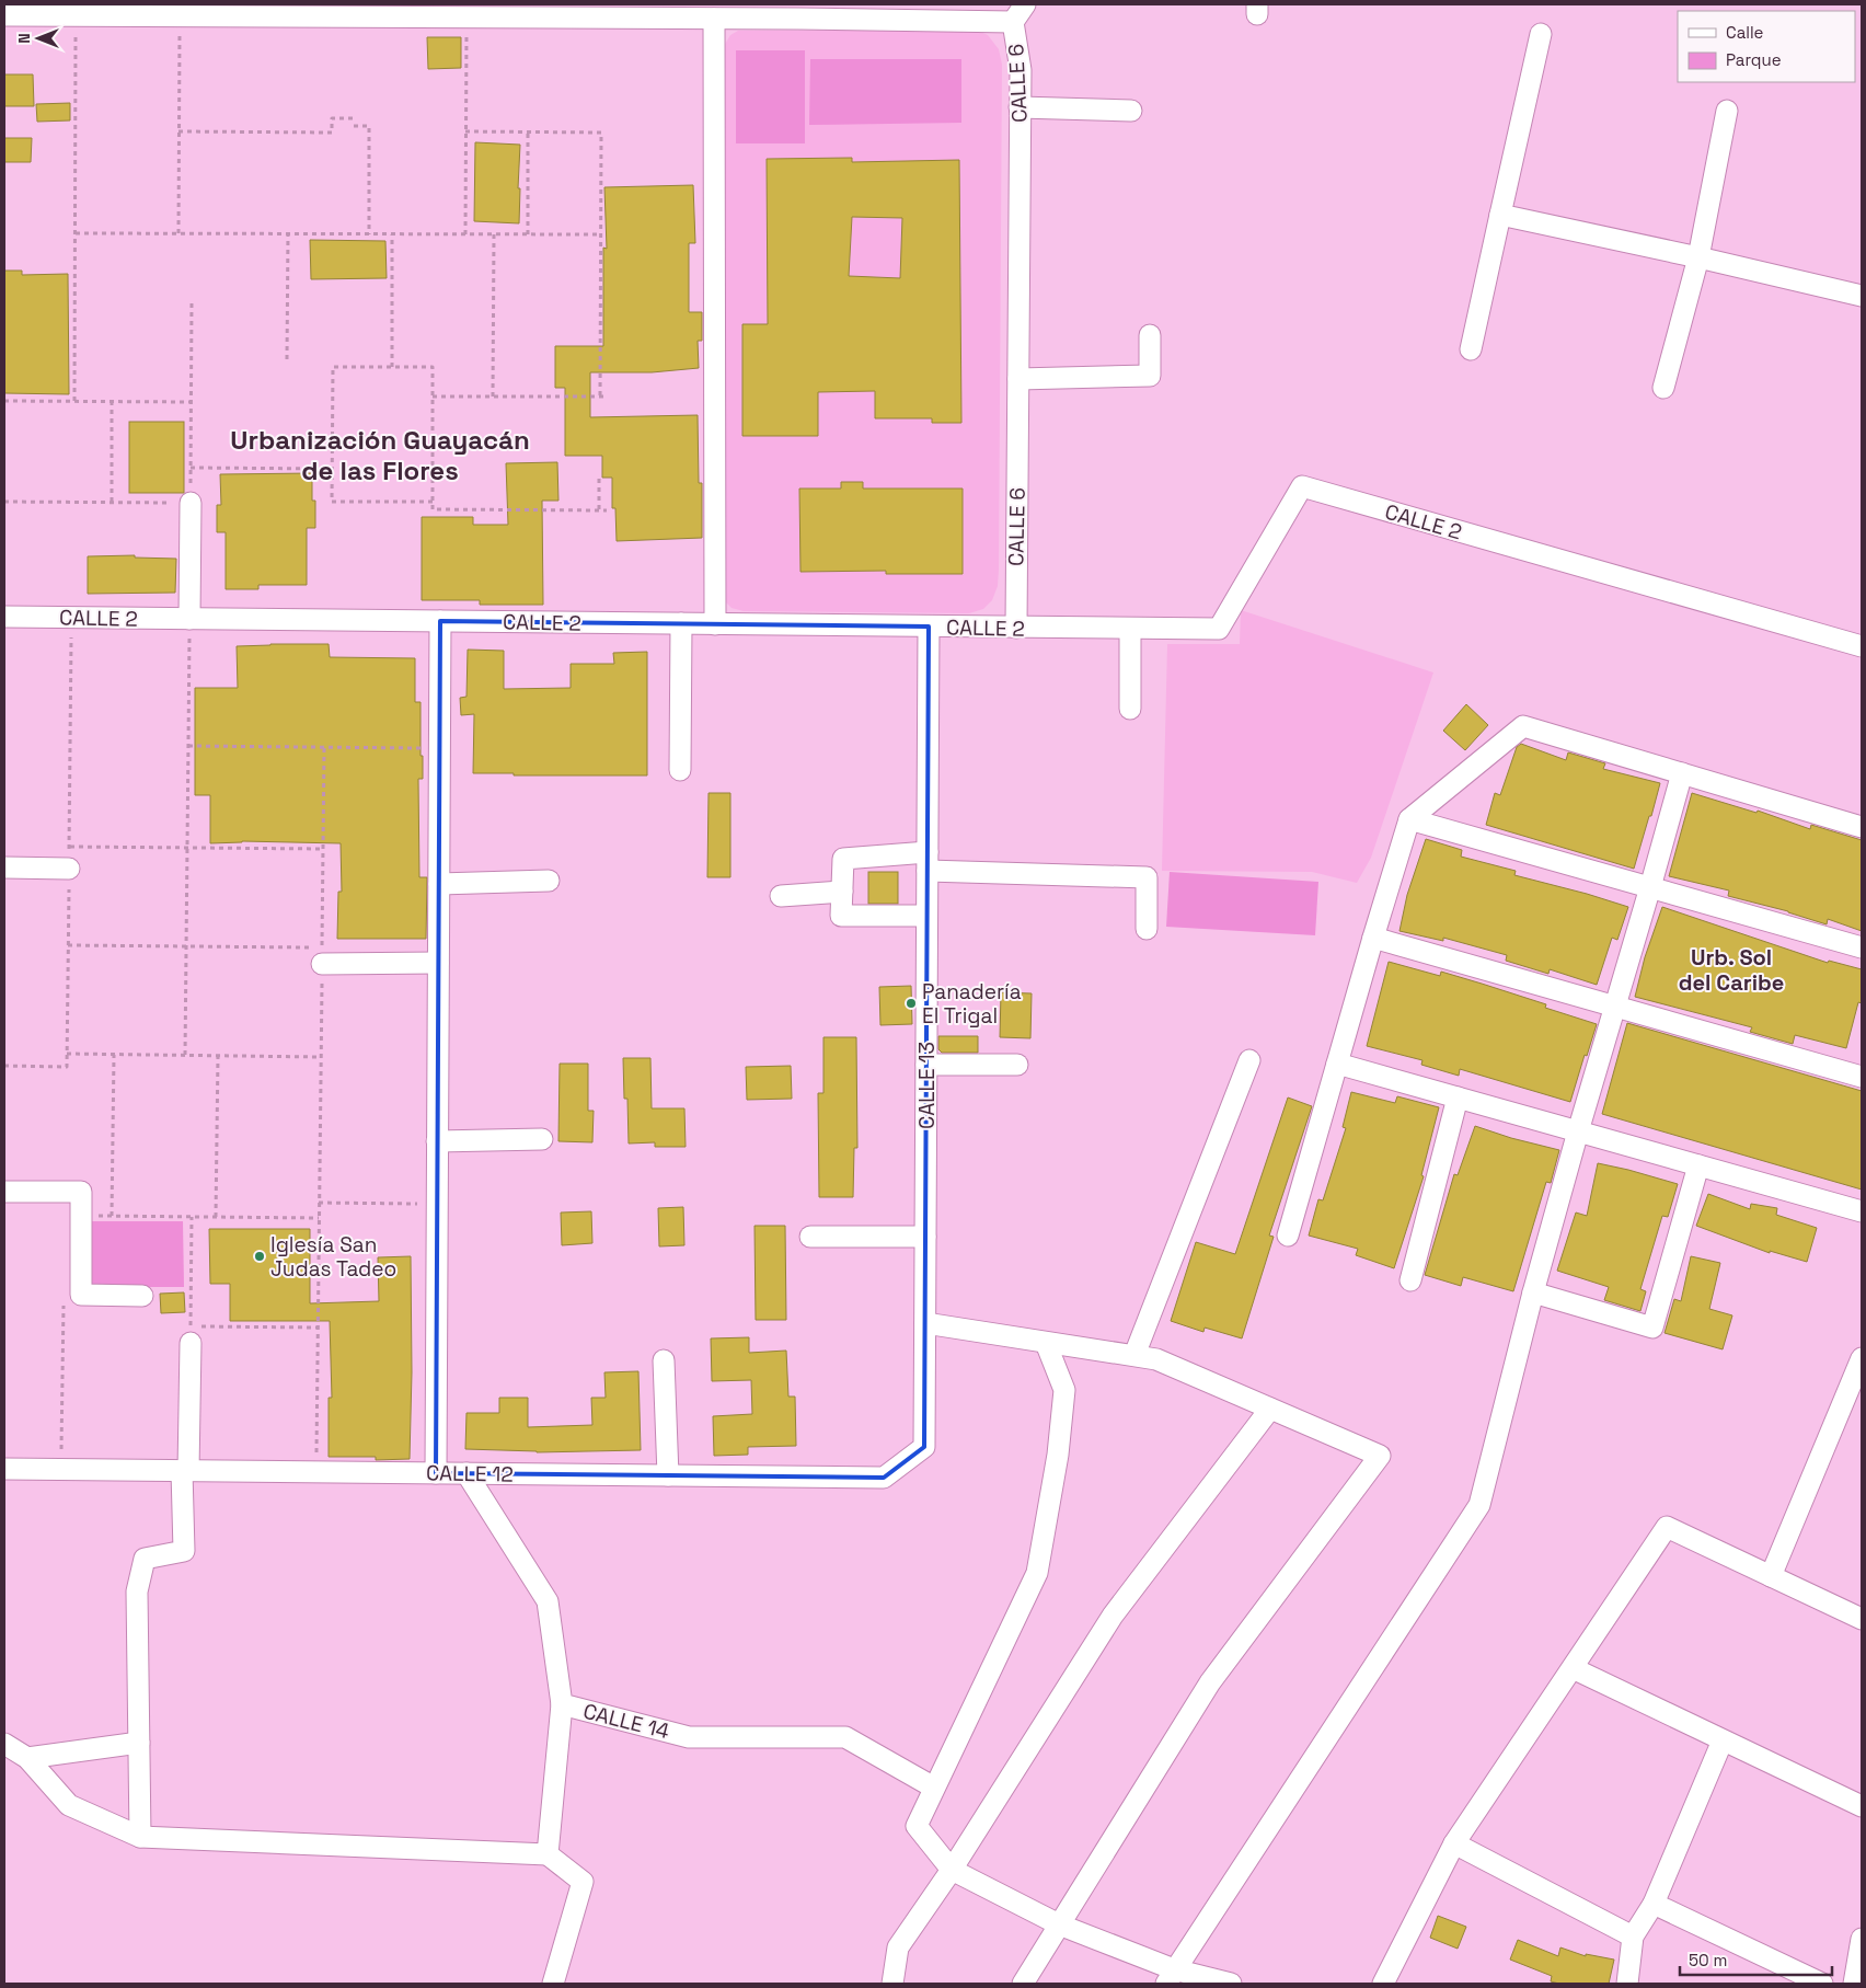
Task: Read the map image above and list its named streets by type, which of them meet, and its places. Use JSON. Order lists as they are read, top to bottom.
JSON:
{
  "streets": {
    "street": [
      "CALLE 6",
      "CALLE 2",
      "CALLE 13",
      "CALLE 12",
      "CALLE 14"
    ]
  },
  "crossings": [
    ["CALLE 6", "CALLE 2"],
    ["CALLE 2", "CALLE 13"],
    ["CALLE 13", "CALLE 12"],
    ["CALLE 12", "CALLE 14"]
  ],
  "districts": ["Urbanización Guayacán de las Flores", "Urb. Sol del Caribe"],
  "places": ["Panadería El Trigal", "Iglesía San Judas Tadeo"],
  "legend": ["Calle", "Parque"],
  "scale_bar": "50 m",
  "north": "left"
}
